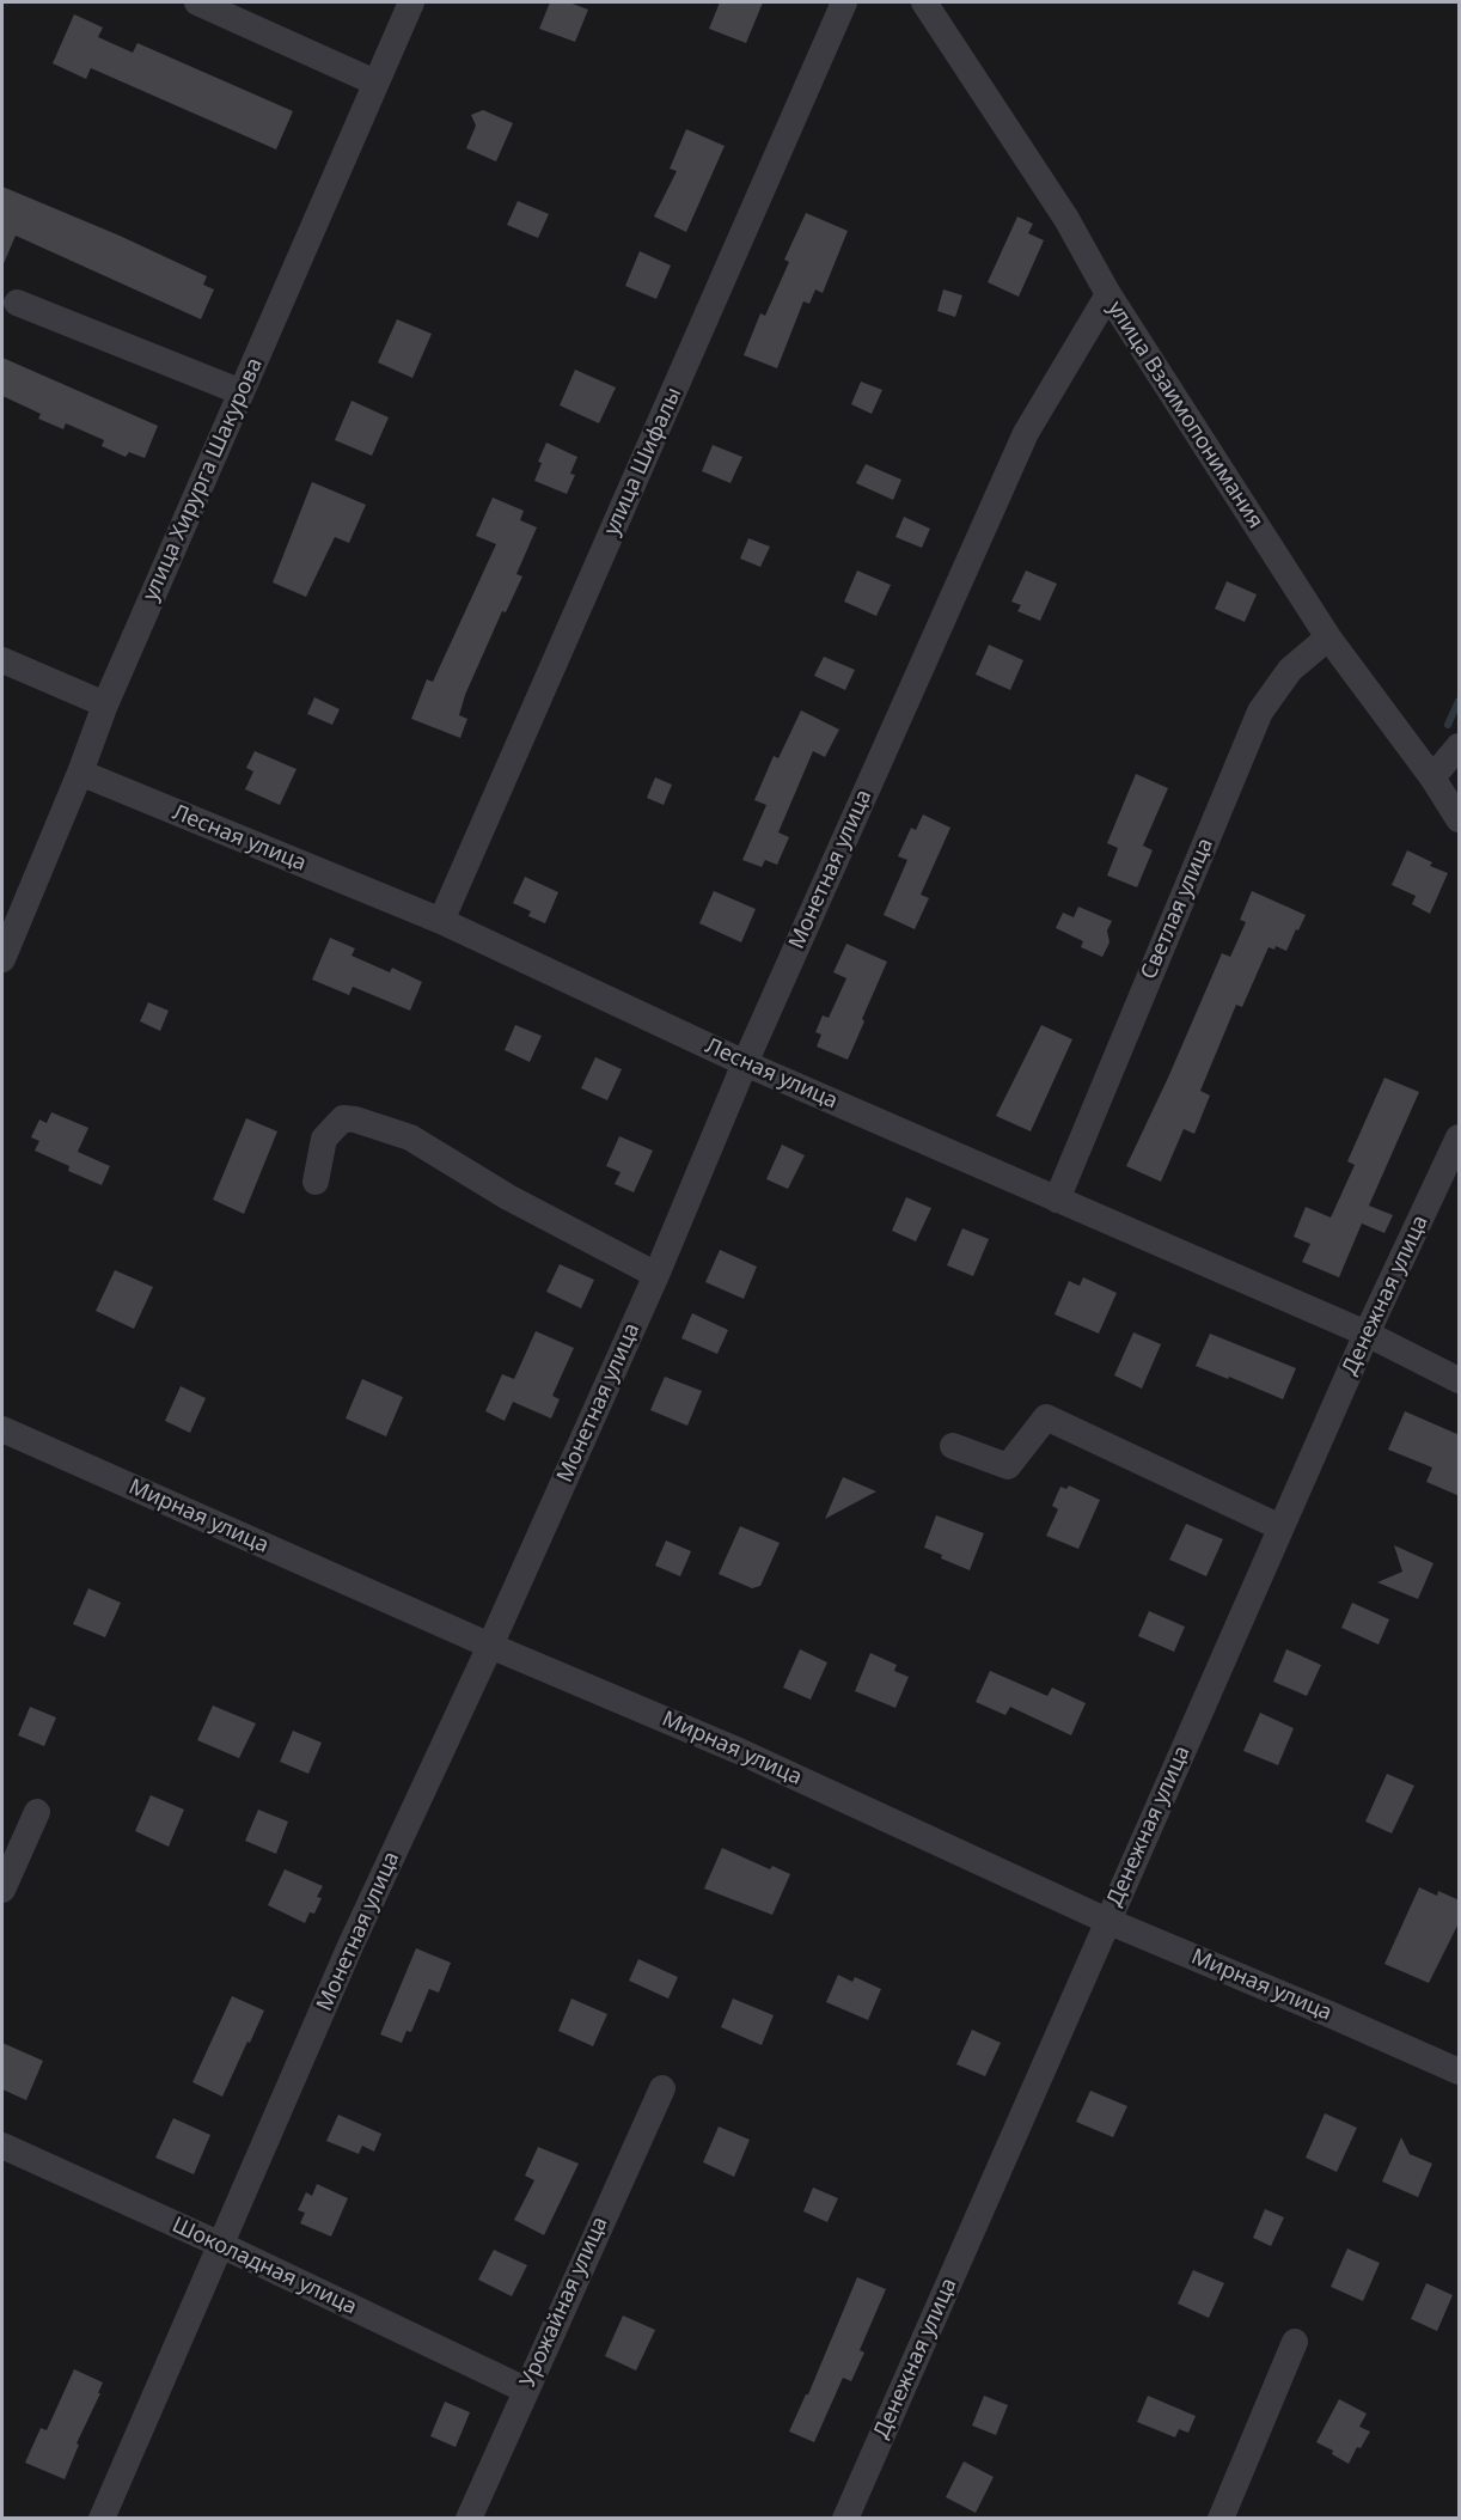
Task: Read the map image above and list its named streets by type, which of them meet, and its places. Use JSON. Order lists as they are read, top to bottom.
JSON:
{
  "streets": {
    "street": [
      "улица Взаимопонимания",
      "улица Шифалы",
      "улица Хирурга Шакурова",
      "Лесная улица",
      "Монетная улица",
      "Светлая улица",
      "Денежная улица",
      "Мирная улица",
      "Шоколадная улица",
      "Урожайная улица"
    ]
  },
  "crossings": [
    ["улица Взаимопонимания", "Монетная улица"],
    ["улица Взаимопонимания", "Светлая улица"],
    ["улица Шифалы", "Лесная улица"],
    ["улица Хирурга Шакурова", "Лесная улица"],
    ["Лесная улица", "Монетная улица"],
    ["Лесная улица", "Светлая улица"],
    ["Лесная улица", "Денежная улица"],
    ["Монетная улица", "Мирная улица"],
    ["Монетная улица", "Шоколадная улица"],
    ["Денежная улица", "Мирная улица"],
    ["Шоколадная улица", "Урожайная улица"]
  ]
}
